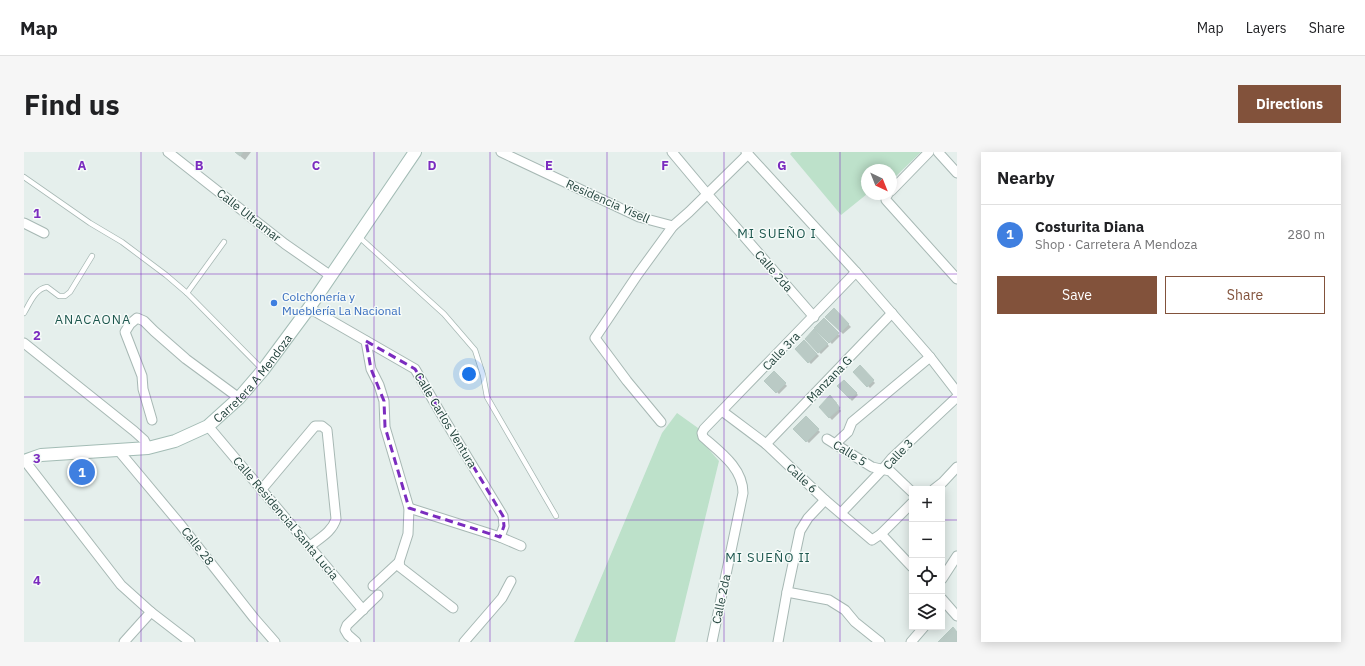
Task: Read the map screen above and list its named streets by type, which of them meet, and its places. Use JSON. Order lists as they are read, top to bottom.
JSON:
{
  "streets": {
    "street": [
      "Residencia Yisell",
      "Calle Ultramar",
      "Calle 2da",
      "Calle 3ra",
      "Carretera A Mendoza",
      "Manzana G",
      "Calle Carlos Ventura",
      "Calle 5",
      "Calle 3",
      "Calle 6",
      "Calle Residencial Santa Lucia",
      "Calle 28"
    ]
  },
  "crossings": [
    ["Calle Ultramar", "Carretera A Mendoza"],
    ["Calle 2da", "Calle 3ra"],
    ["Calle 3ra", "Calle 6"],
    ["Carretera A Mendoza", "Calle Carlos Ventura"],
    ["Carretera A Mendoza", "Calle Residencial Santa Lucia"],
    ["Carretera A Mendoza", "Calle 28"],
    ["Manzana G", "Calle 6"],
    ["Calle 5", "Calle 3"],
    ["Calle 3", "Calle 6"]
  ],
  "districts": ["MI SUEÑO I", "ANACAONA", "MI SUEÑO II"],
  "places": ["Colchonería y Mueblería La Nacional"],
  "north": "bottom right",
  "page": {
    "header": "Map",
    "nav": ["Map", "Layers", "Share"],
    "buttons": [
      "Directions",
      ["Save", "Share"]
    ],
    "title": "Find us",
    "heading": "Nearby",
    "list": [
      {
        "mark": "1",
        "name": "Costurita Diana",
        "note": "Shop · Carretera A Mendoza",
        "value": "280 m"
      }
    ],
    "pins": "1",
    "map_buttons": ["+", "−"]
  },
  "grid": {
    "columns": [
      "A",
      "B",
      "C",
      "D",
      "E",
      "F",
      "G"
    ],
    "rows": [
      "1",
      "2",
      "3",
      "4"
    ]
  }
}
